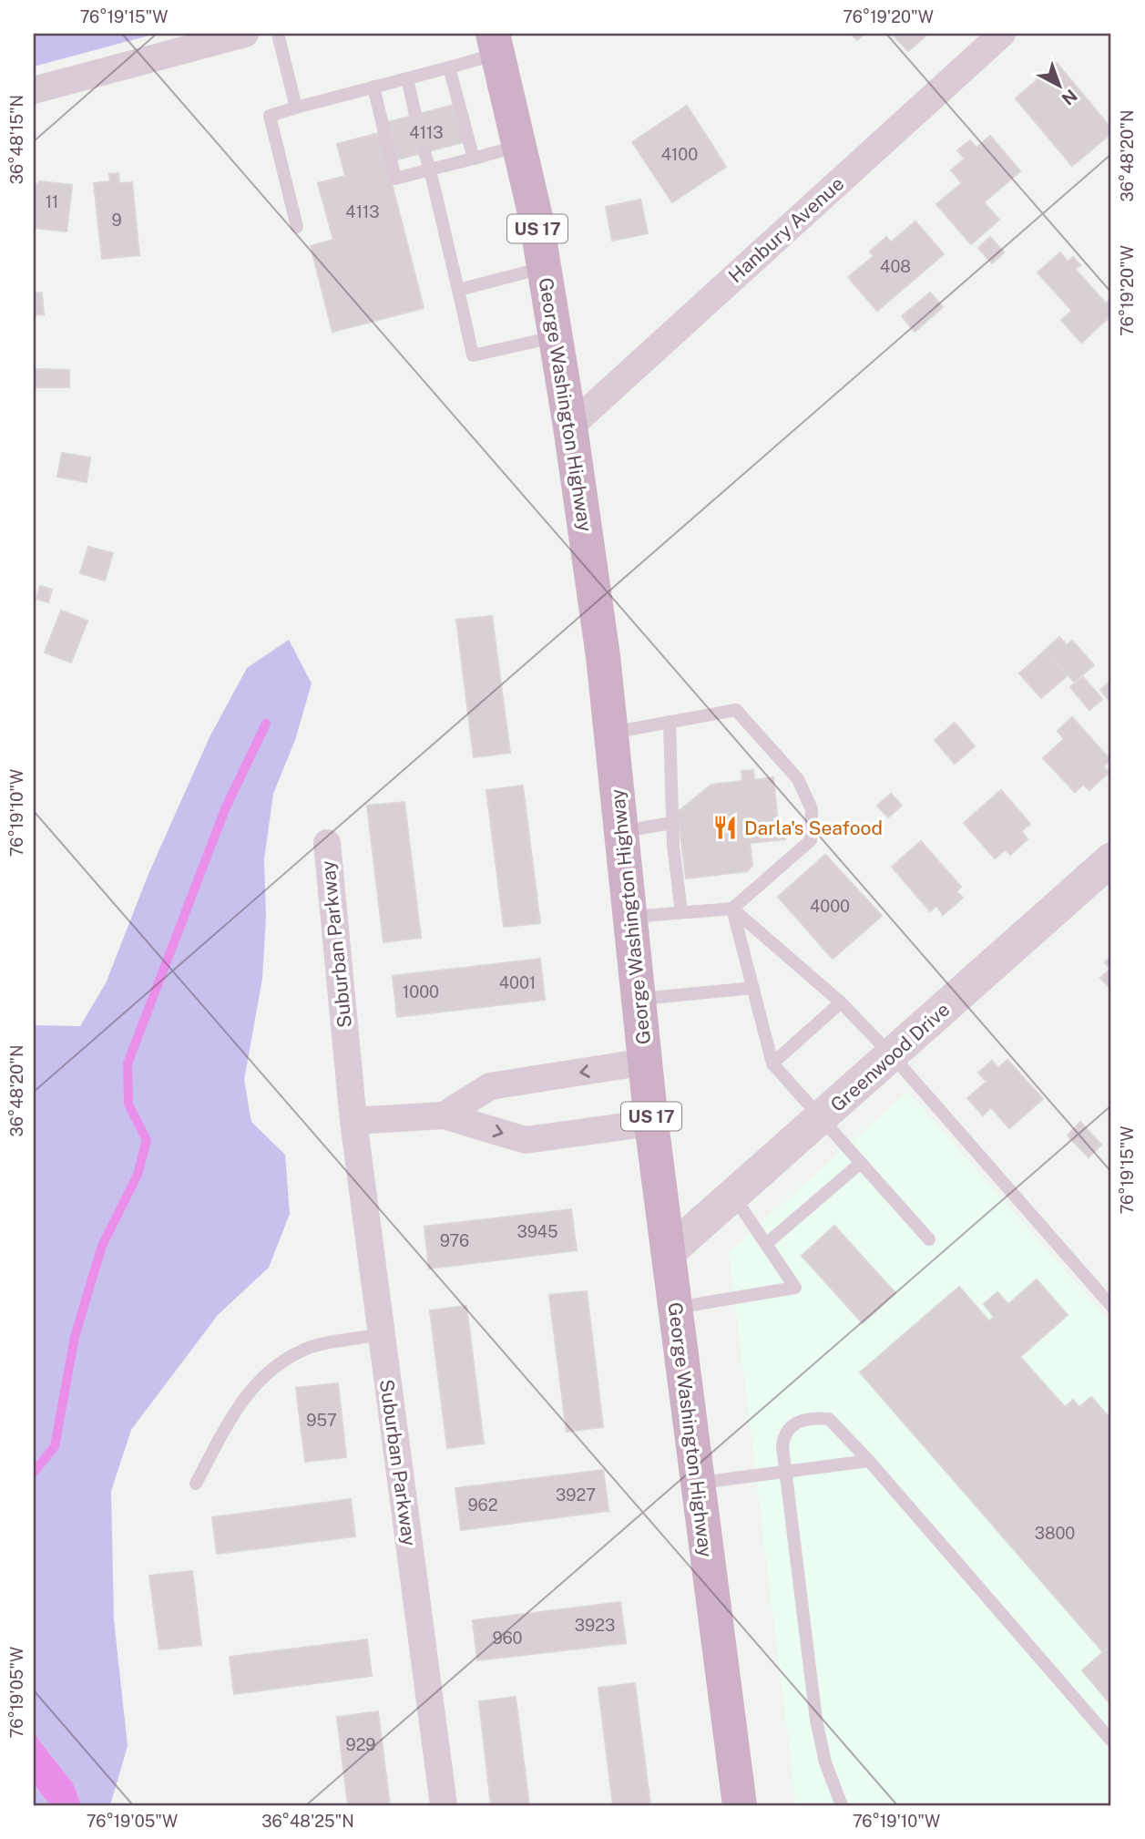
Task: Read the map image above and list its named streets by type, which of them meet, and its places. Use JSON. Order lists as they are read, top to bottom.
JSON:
{
  "streets": {
    "main road": ["US 17", "George Washington Highway"],
    "street": ["Hanbury Avenue", "Suburban Parkway", "Greenwood Drive"]
  },
  "crossings": [
    ["Hanbury Avenue", "George Washington Highway"],
    ["George Washington Highway", "Greenwood Drive"]
  ],
  "places": {
    "restaurant": ["Darla's Seafood"]
  },
  "house_numbers": [
    "4113",
    "4100",
    "11",
    "4113",
    "9",
    "408",
    "4000",
    "4001",
    "1000",
    "3945",
    "976",
    "957",
    "3927",
    "962",
    "3800",
    "3923",
    "960",
    "929"
  ],
  "north": "bottom right",
  "coordinates": [
    "76°19'15\"W",
    "76°19'20\"W",
    "36°48'15\"N",
    "36°48'20\"N",
    "76°19'10\"W",
    "76°19'05\"W",
    "36°48'25\"N"
  ]
}
